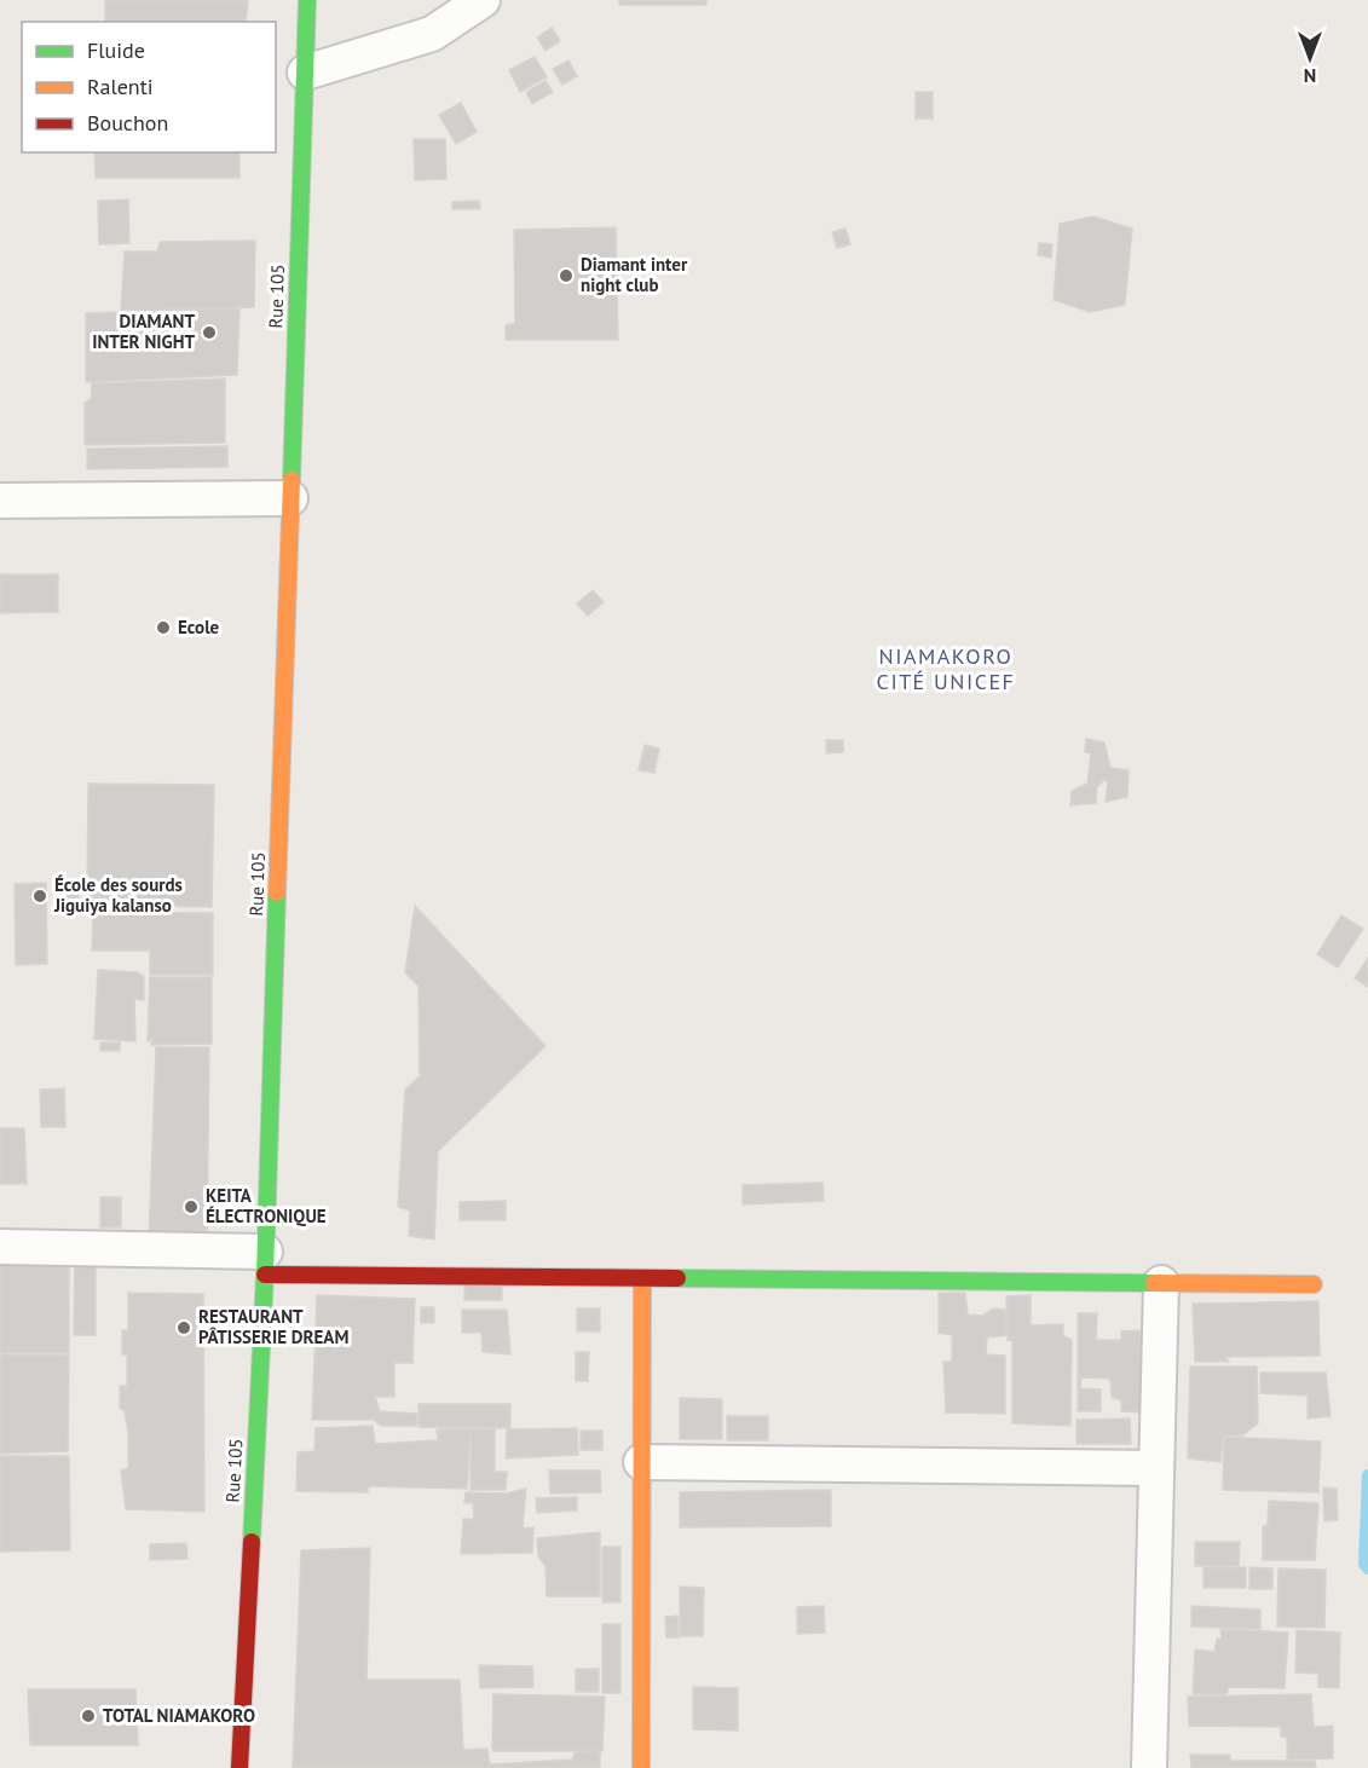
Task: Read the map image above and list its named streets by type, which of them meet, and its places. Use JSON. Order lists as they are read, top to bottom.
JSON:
{
  "streets": {
    "street": ["Rue 105"]
  },
  "districts": ["NIAMAKORO CITÉ UNICEF"],
  "places": [
    "Diamant inter night club",
    "DIAMANT INTER NIGHT",
    "Ecole",
    "École des sourds Jiguiya kalanso",
    "KEITA ÉLECTRONIQUE",
    "RESTAURANT PÂTISSERIE DREAM",
    "TOTAL NIAMAKORO"
  ],
  "legend": ["Fluide", "Ralenti", "Bouchon"],
  "north": "bottom"
}
